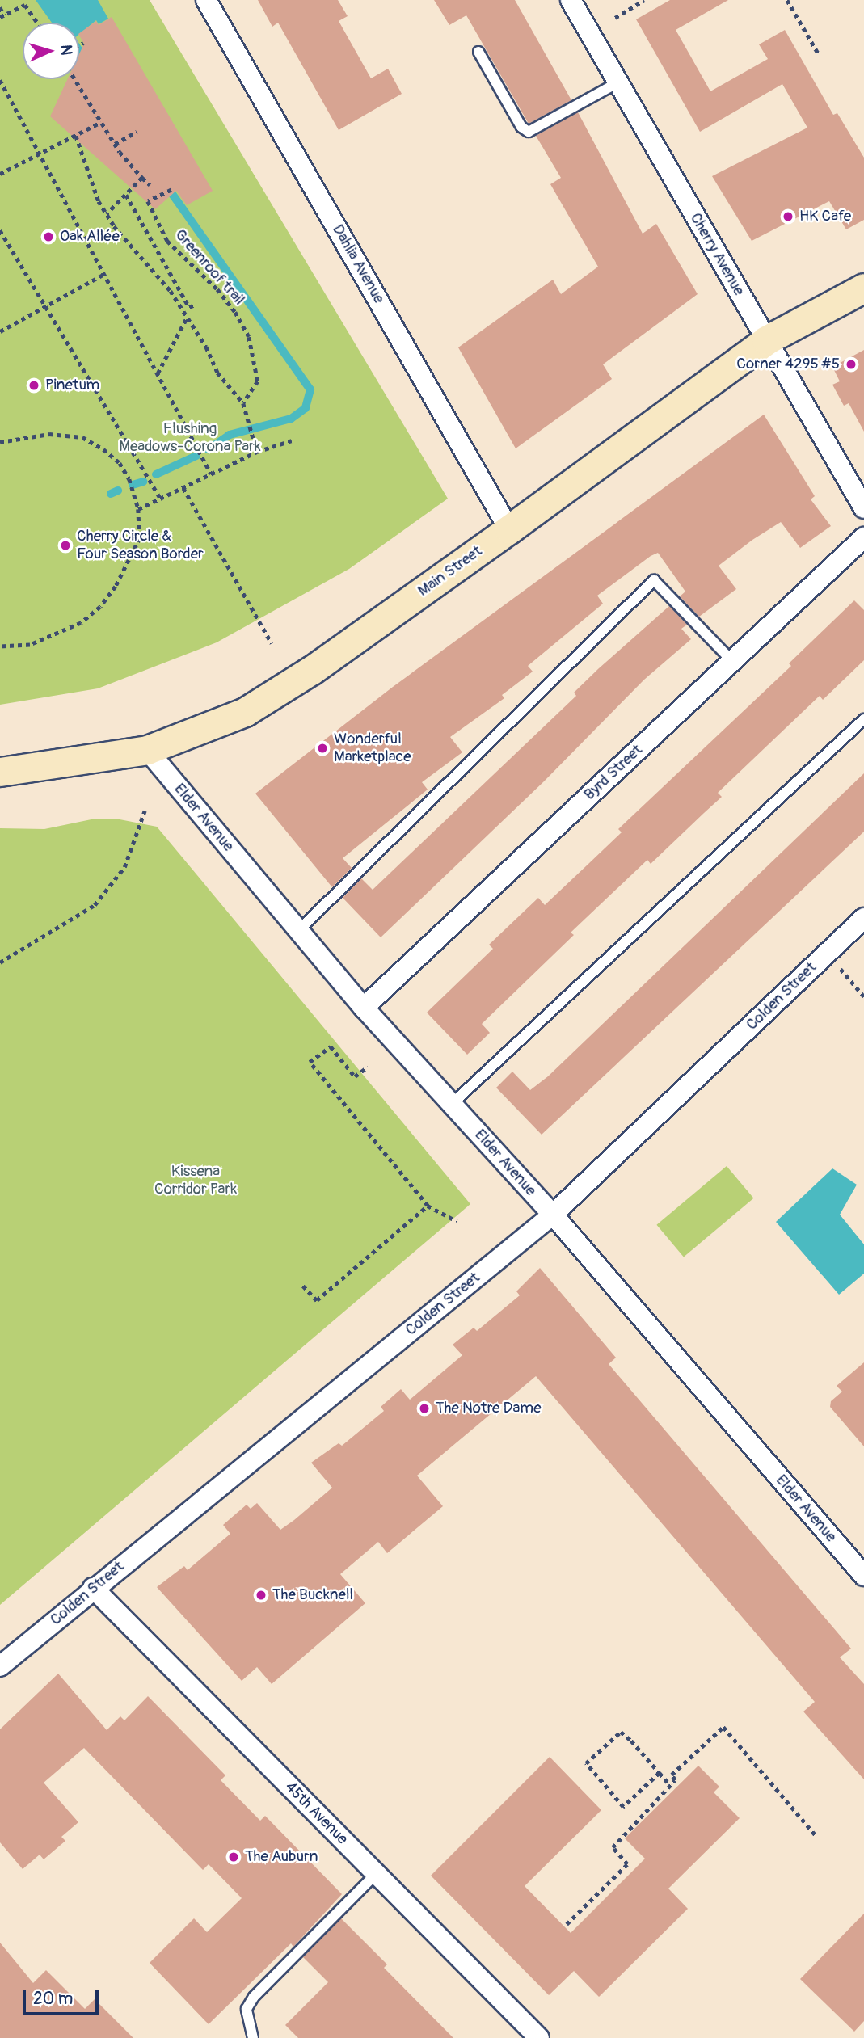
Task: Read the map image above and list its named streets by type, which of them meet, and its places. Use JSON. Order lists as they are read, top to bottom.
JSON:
{
  "streets": {
    "main road": ["Main Street"],
    "street": [
      "Cherry Avenue",
      "Dahlia Avenue",
      "Byrd Street",
      "Elder Avenue",
      "Colden Street",
      "45th Avenue"
    ],
    "path": ["Greenroof trail"]
  },
  "crossings": [
    ["Cherry Avenue", "Main Street"],
    ["Dahlia Avenue", "Main Street"],
    ["Main Street", "Elder Avenue"],
    ["Byrd Street", "Elder Avenue"],
    ["Elder Avenue", "Colden Street"],
    ["Colden Street", "45th Avenue"]
  ],
  "parks": ["Flushing Meadows-Corona Park", "Kissena Corridor Park"],
  "places": [
    "HK Cafe",
    "Oak Allée",
    "Corner 4295 #5",
    "Pinetum",
    "Cherry Circle & Four Season Border",
    "Wonderful Marketplace",
    "The Notre Dame",
    "The Bucknell",
    "The Auburn"
  ],
  "scale_bar": "20 m",
  "north": "right"
}
